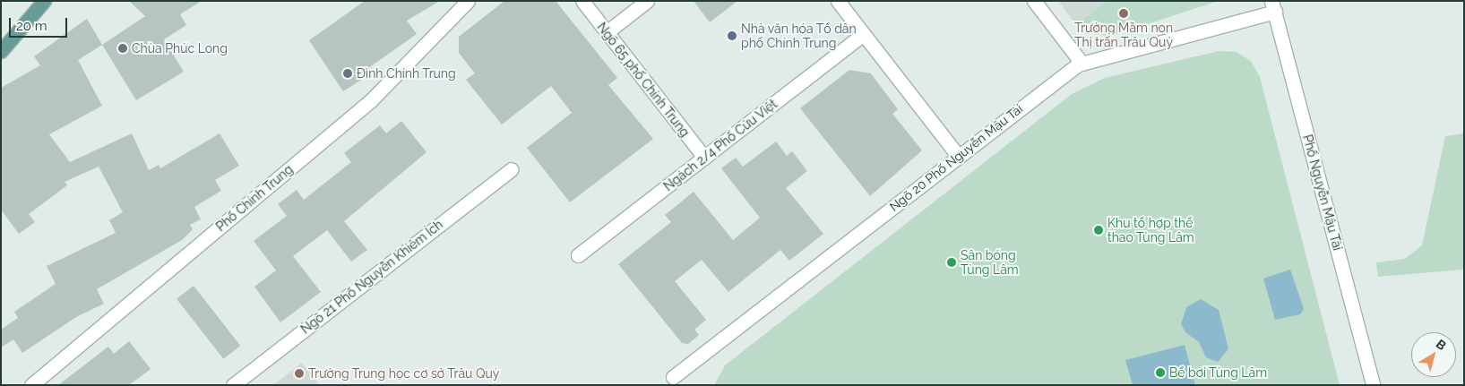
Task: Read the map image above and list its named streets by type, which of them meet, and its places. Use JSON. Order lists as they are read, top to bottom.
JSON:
{
  "streets": {
    "street": [
      "Ngõ 65 phố Chính Trung",
      "Ngách 2/4 Phố Cửu Việt",
      "Ngõ 20 Phố Nguyễn Mậu Tài",
      "Phố Nguyễn Mậu Tài",
      "Phố Chính Trung",
      "Ngõ 21 Phố Nguyễn Khiêm Ích"
    ]
  },
  "crossings": [
    ["Ngõ 65 phố Chính Trung", "Ngách 2/4 Phố Cửu Việt"],
    ["Ngõ 20 Phố Nguyễn Mậu Tài", "Phố Nguyễn Mậu Tài"]
  ],
  "places": [
    "Trường Mầm non Thị trấn Trâu Quỳ",
    "Nhà văn hóa Tổ dân phố Chính Trung",
    "Chùa Phúc Long",
    "Đình Chính Trung",
    "Khu tổ hợp thể thao Tùng Lâm",
    "Sân bóng Tùng Lâm",
    "Bể bơi Tùng Lâm",
    "Trường Trung học cơ sở Trâu Quỳ"
  ],
  "scale_bar": "20 m",
  "north": "top right"
}
